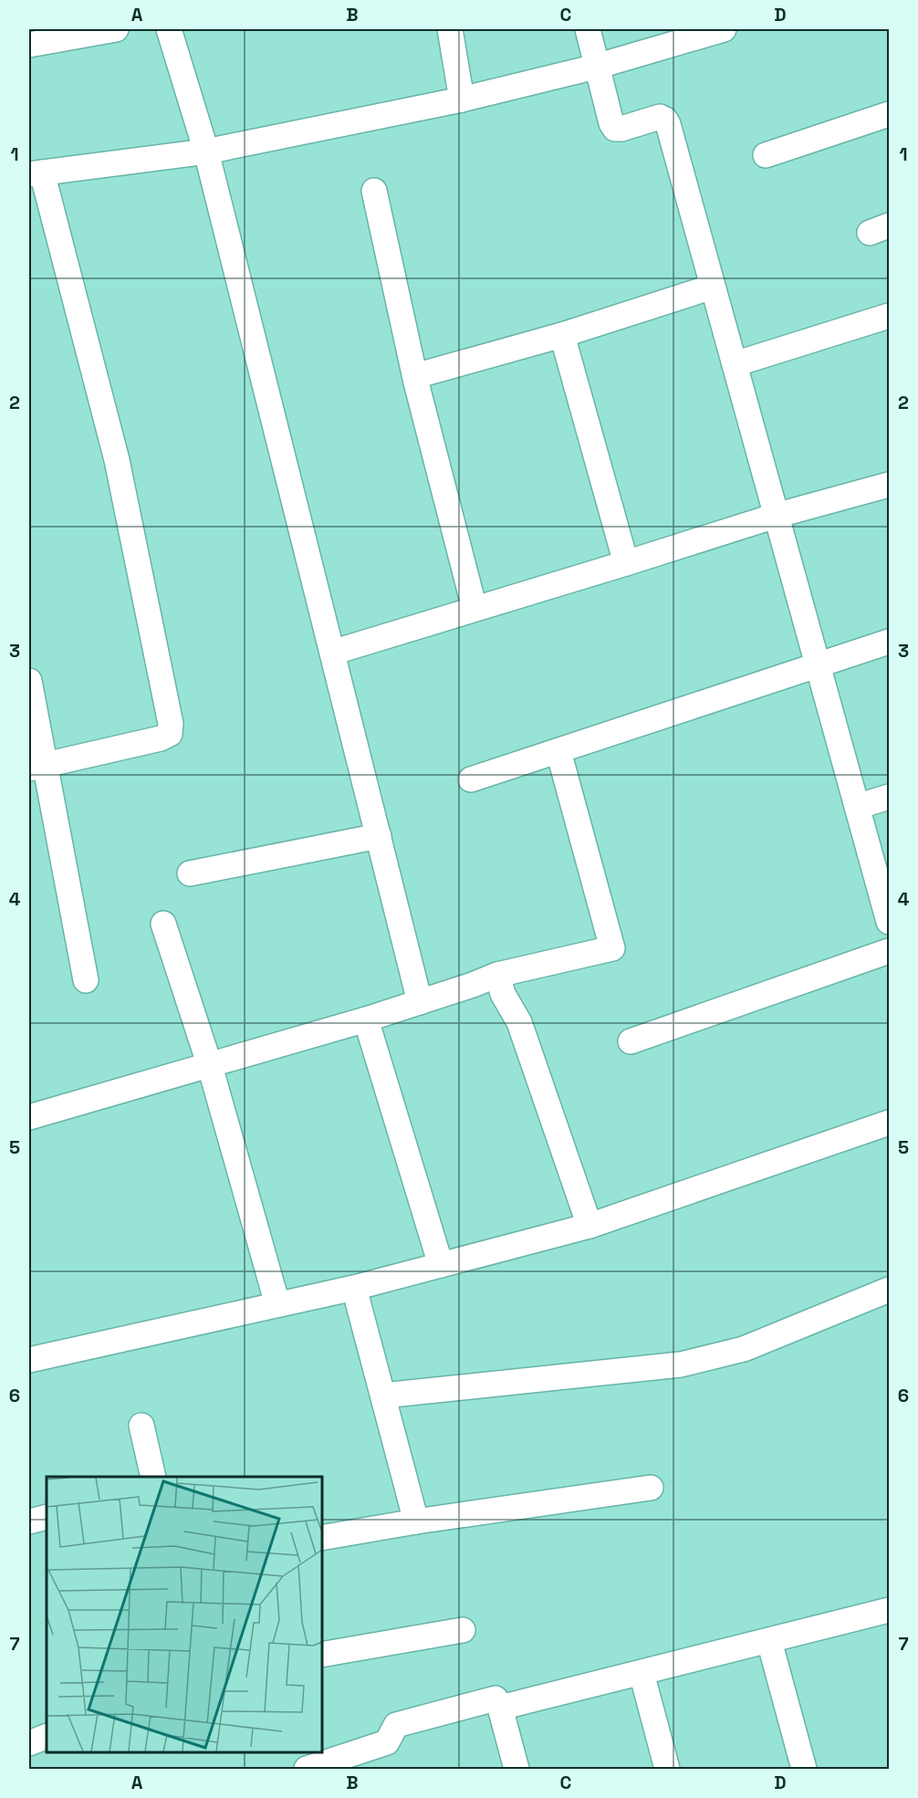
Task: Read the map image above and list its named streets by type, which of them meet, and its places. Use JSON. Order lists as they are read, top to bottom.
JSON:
{
  "grid": {
    "columns": [
      "A",
      "B",
      "C",
      "D"
    ],
    "rows": [
      "1",
      "2",
      "3",
      "4",
      "5",
      "6",
      "7"
    ]
  }
}
